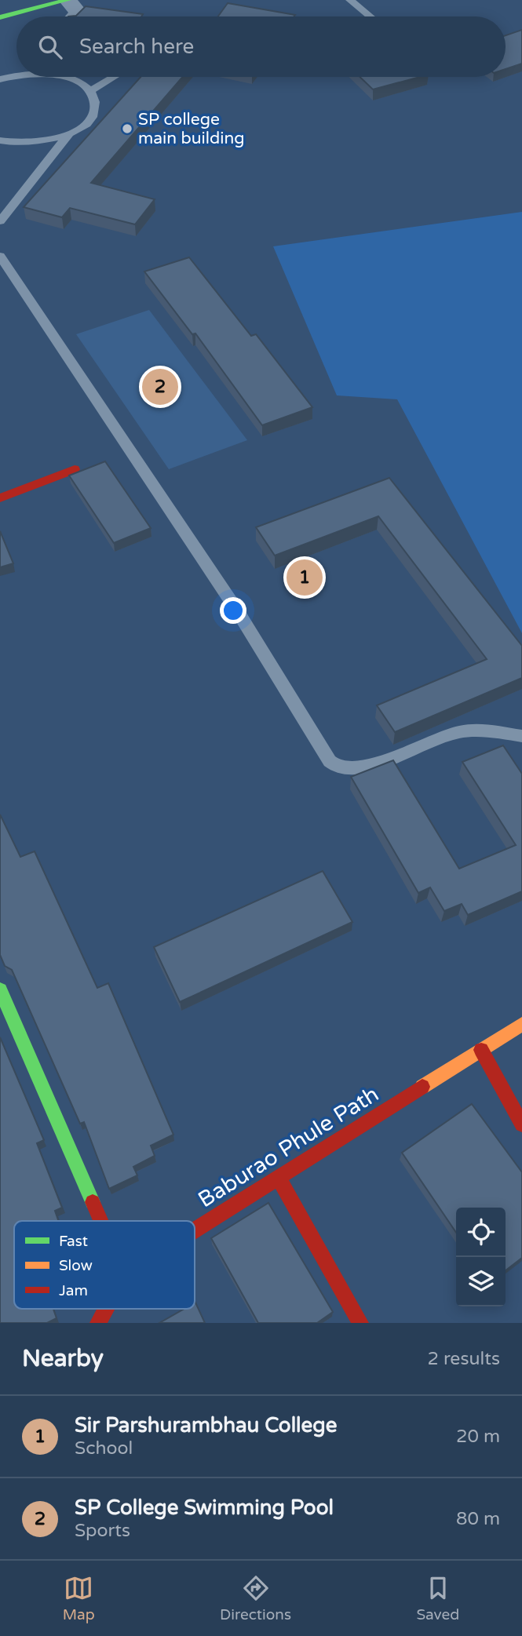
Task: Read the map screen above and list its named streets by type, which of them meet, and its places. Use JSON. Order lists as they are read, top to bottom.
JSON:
{
  "streets": {
    "street": ["Baburao Phule Path"]
  },
  "places": ["SP college main building"],
  "legend": ["Fast", "Slow", "Jam"],
  "page": {
    "search": "Search here",
    "pins": ["2", "1"],
    "heading": ["Nearby", "2 results"],
    "list": [
      {
        "mark": "1",
        "name": "Sir Parshurambhau College",
        "note": "School",
        "value": "20 m"
      },
      {
        "mark": "2",
        "name": "SP College Swimming Pool",
        "note": "Sports",
        "value": "80 m"
      }
    ],
    "nav": ["Map", "Directions", "Saved"]
  }
}
